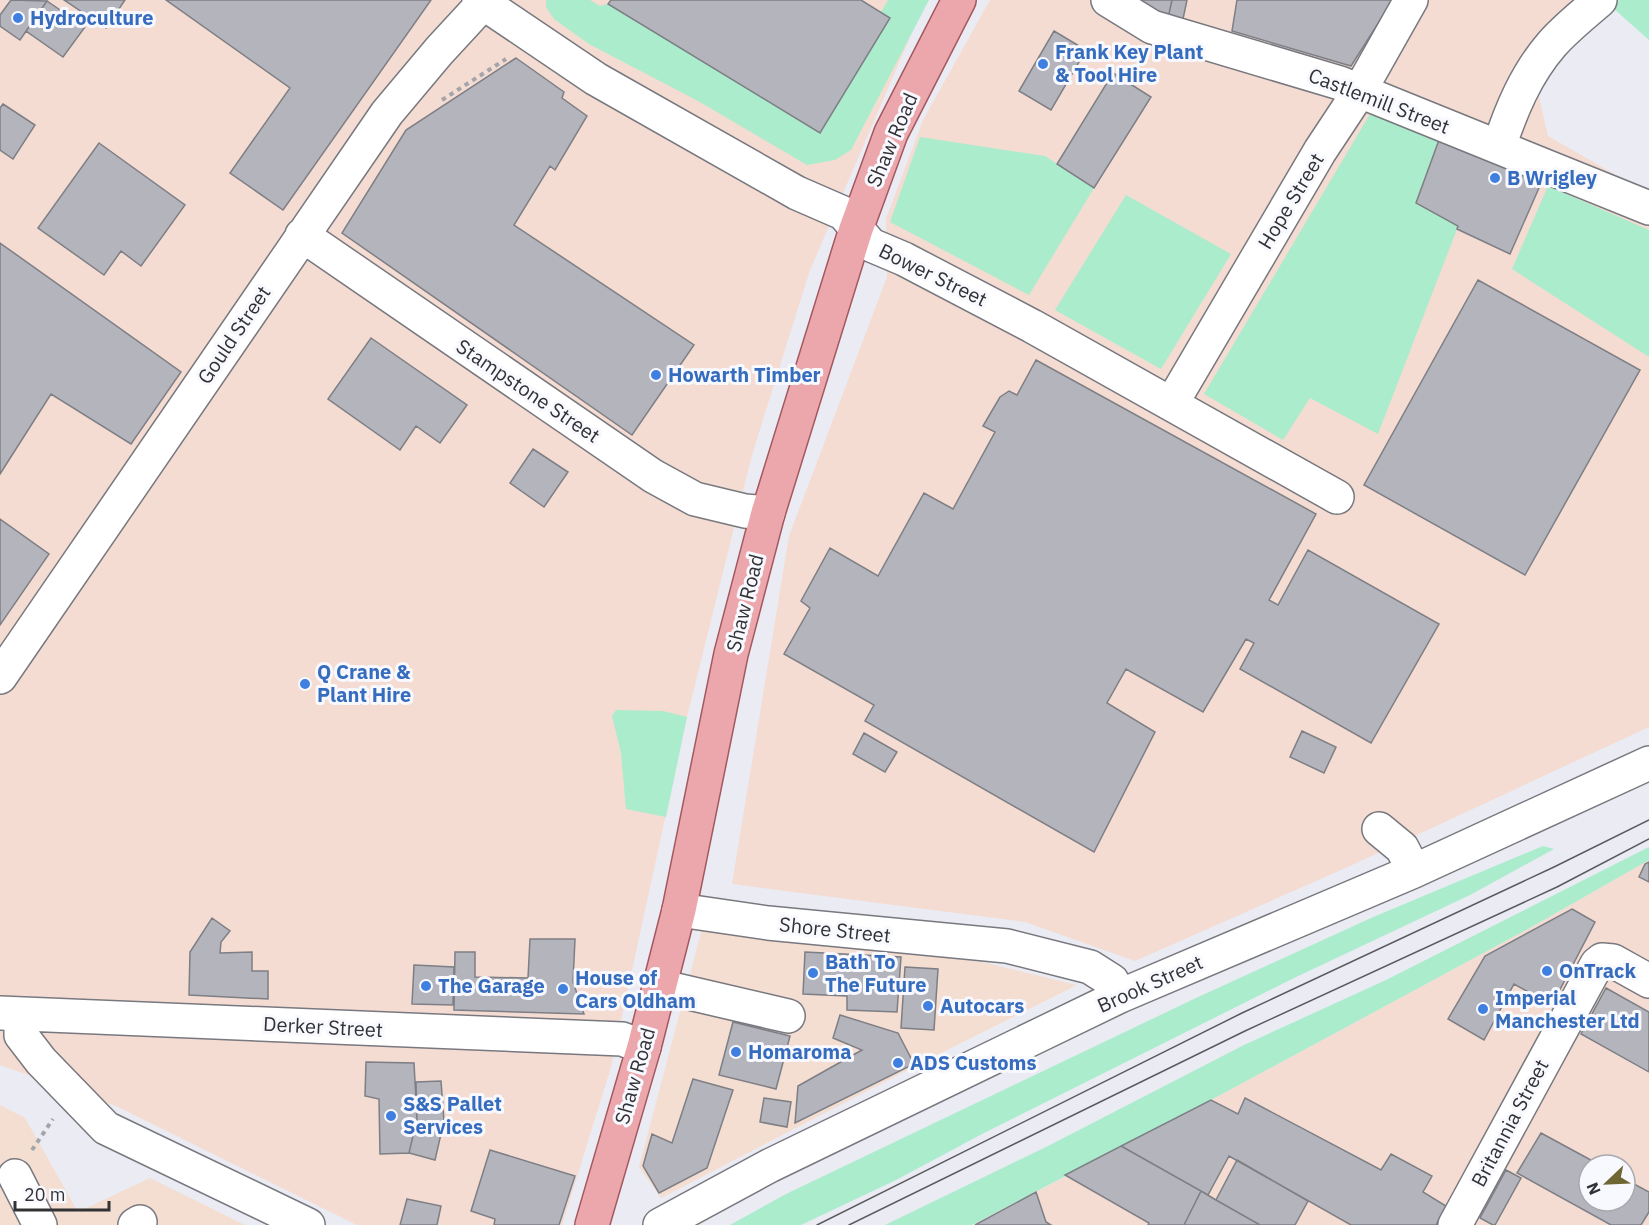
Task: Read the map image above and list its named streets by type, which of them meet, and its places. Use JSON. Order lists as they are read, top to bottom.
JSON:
{
  "streets": {
    "main road": ["Shaw Road"],
    "street": [
      "Castlemill Street",
      "Hope Street",
      "Bower Street",
      "Gould Street",
      "Stampstone Street",
      "Shore Street",
      "Brook Street",
      "Derker Street",
      "Britannia Street"
    ]
  },
  "crossings": [
    ["Castlemill Street", "Hope Street"],
    ["Shaw Road", "Bower Street"],
    ["Shaw Road", "Stampstone Street"],
    ["Shaw Road", "Shore Street"],
    ["Shaw Road", "Derker Street"],
    ["Hope Street", "Bower Street"],
    ["Bower Street", "Gould Street"],
    ["Gould Street", "Stampstone Street"],
    ["Shore Street", "Brook Street"]
  ],
  "places": [
    "Hydroculture",
    "Frank Key Plant & Tool Hire",
    "B Wrigley",
    "Howarth Timber",
    "Q Crane & Plant Hire",
    "OnTrack",
    "Bath To The Future",
    "The Garage",
    "House of Cars Oldham",
    "Autocars",
    "Imperial Manchester Ltd",
    "Homaroma",
    "ADS Customs",
    "S&S Pallet Services"
  ],
  "scale_bar": "20 m",
  "north": "bottom left"
}
